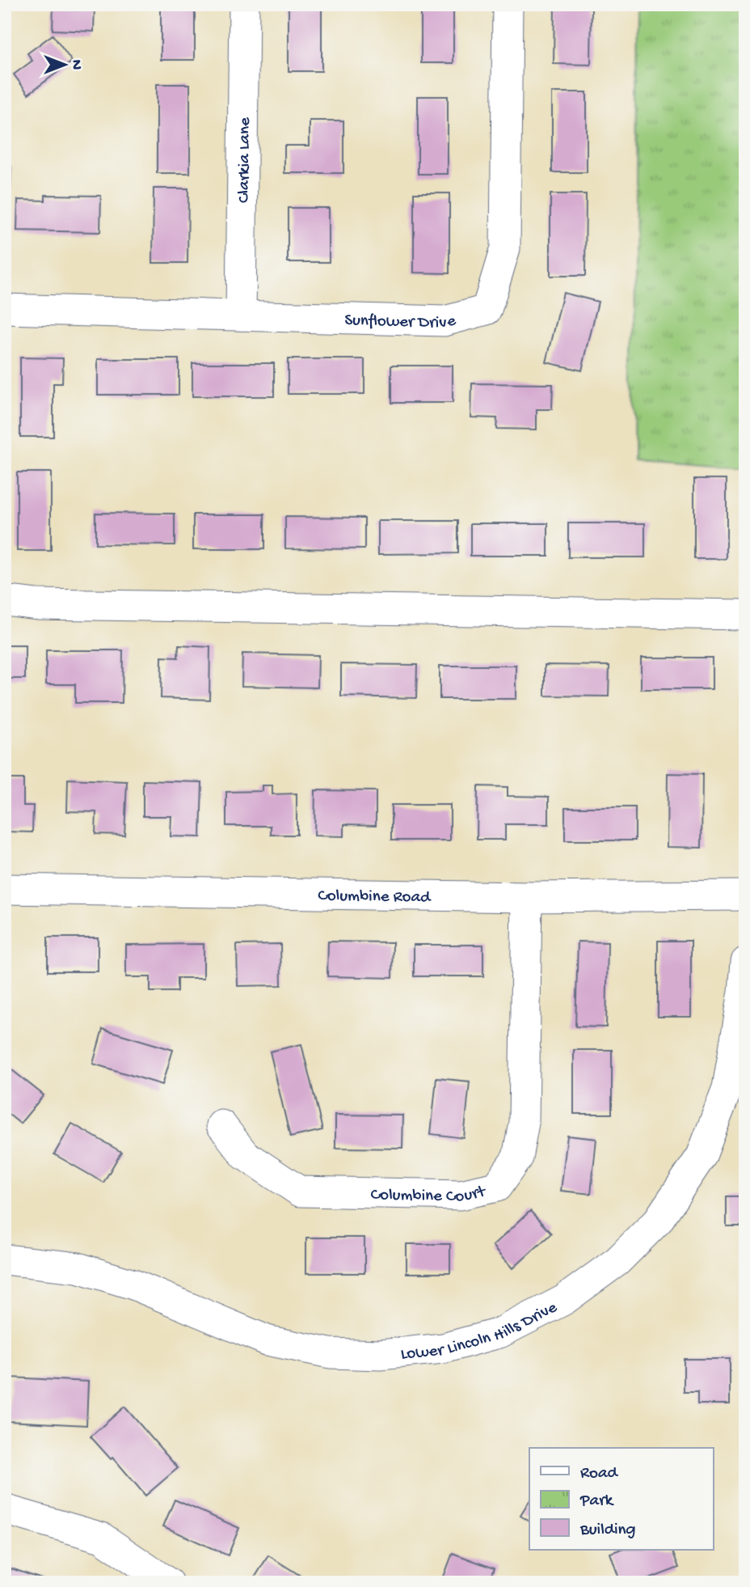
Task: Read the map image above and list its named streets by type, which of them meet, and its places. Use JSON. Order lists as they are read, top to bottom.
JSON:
{
  "streets": {
    "street": [
      "Clarkia Lane",
      "Sunflower Drive",
      "Columbine Road",
      "Columbine Court",
      "Lower Lincoln Hills Drive"
    ]
  },
  "crossings": [
    ["Clarkia Lane", "Sunflower Drive"],
    ["Columbine Road", "Columbine Court"]
  ],
  "legend": ["Road", "Park", "Building"],
  "north": "right"
}
